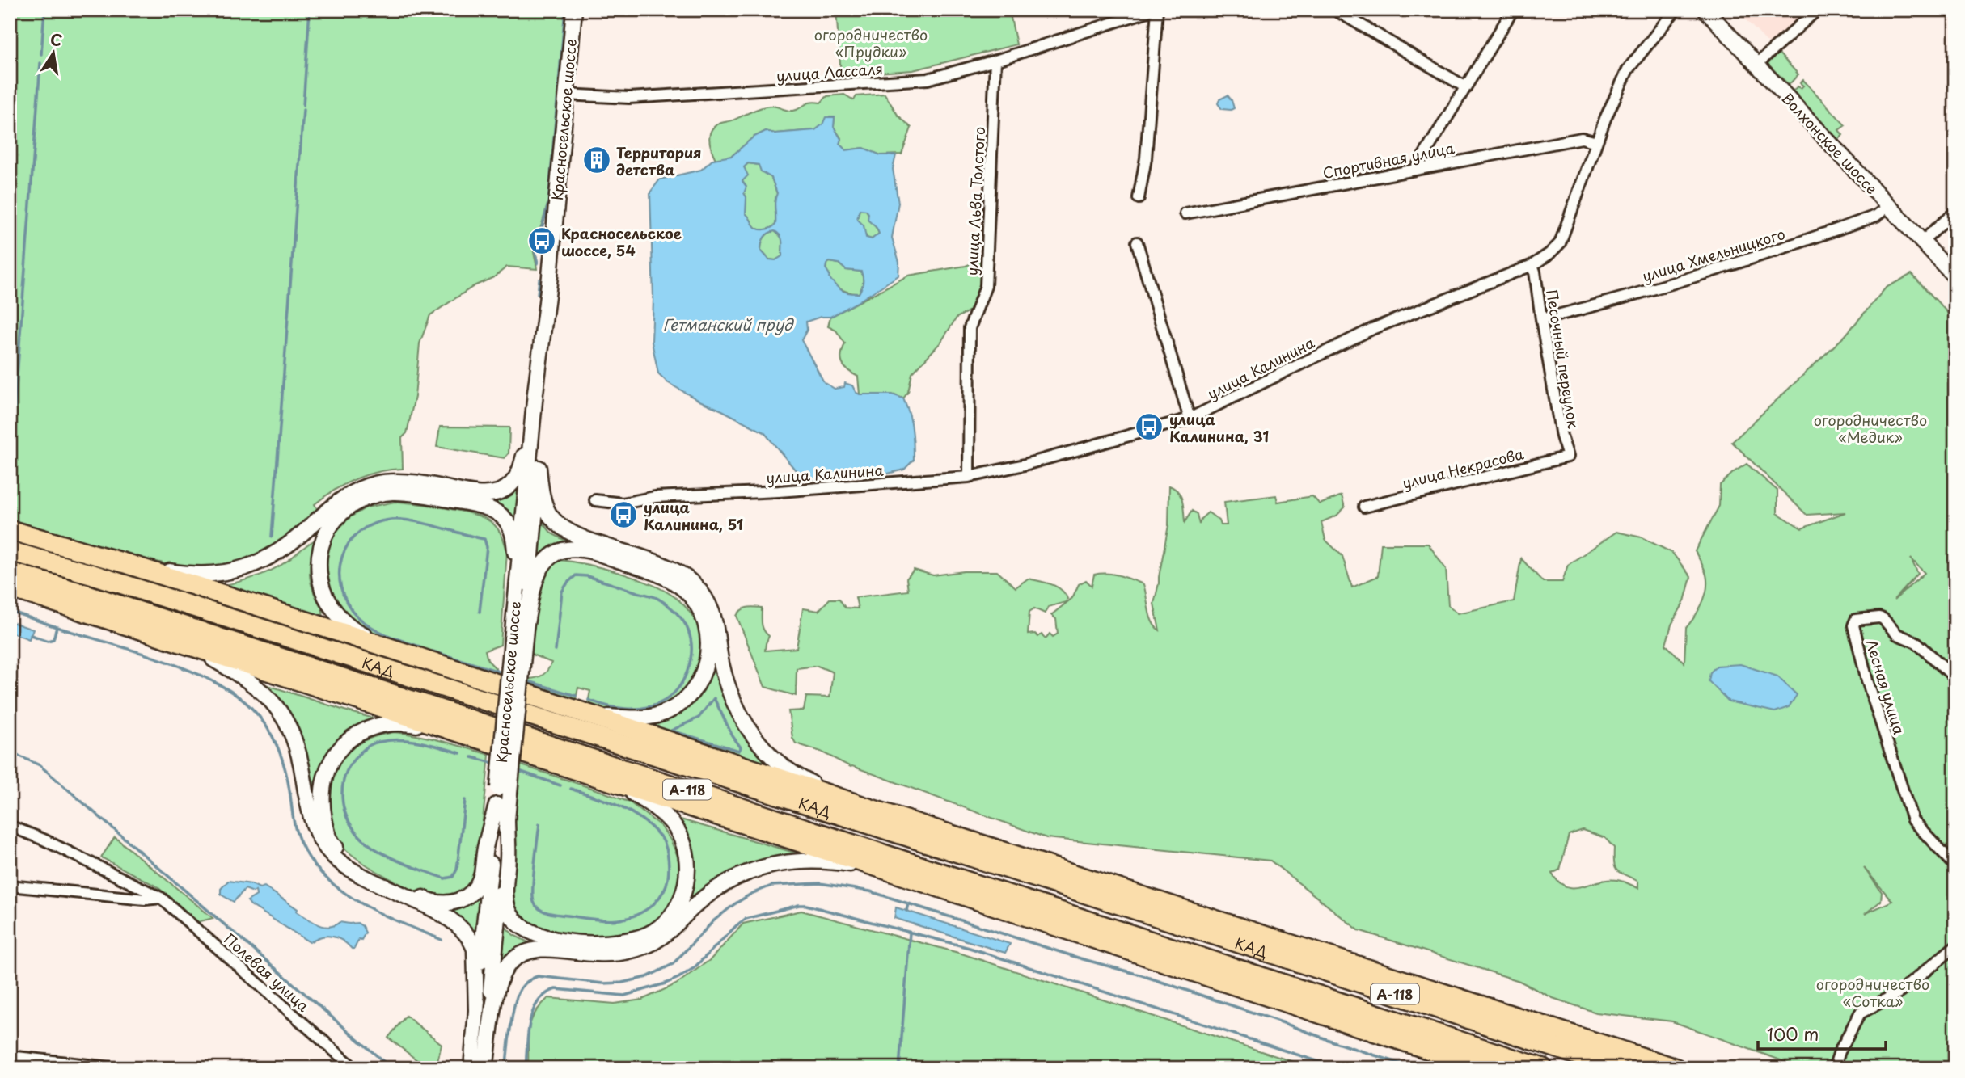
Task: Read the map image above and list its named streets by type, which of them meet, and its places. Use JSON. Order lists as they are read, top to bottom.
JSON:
{
  "streets": {
    "highway": ["КАД", "А-118"],
    "main road": ["Красносельское шоссе", "Волхонское шоссе"],
    "street": [
      "улица Лассаля",
      "Спортивная улица",
      "улица Льва Толстого",
      "улица Хмельницкого",
      "Песочный переулок",
      "улица Калинина",
      "улица Некрасова",
      "Лесная улица",
      "Полевая улица"
    ]
  },
  "crossings": [
    ["улица Лассаля", "Красносельское шоссе"],
    ["улица Лассаля", "улица Льва Толстого"],
    ["Волхонское шоссе", "улица Хмельницкого"],
    ["Спортивная улица", "улица Калинина"],
    ["улица Льва Толстого", "улица Калинина"],
    ["улица Хмельницкого", "Песочный переулок"],
    ["Песочный переулок", "улица Калинина"],
    ["Песочный переулок", "улица Некрасова"]
  ],
  "water": ["Гетманский пруд"],
  "parks": ["огородничество «Прудки»", "огородничество «Медик»", "огородничество «Сотка»"],
  "places": {
    "building": ["Территория детства"],
    "bus stop": ["Красносельское шоссе, 54", "улица Калинина, 31", "улица Калинина, 51"]
  },
  "scale_bar": "100 m",
  "north": "top"
}
